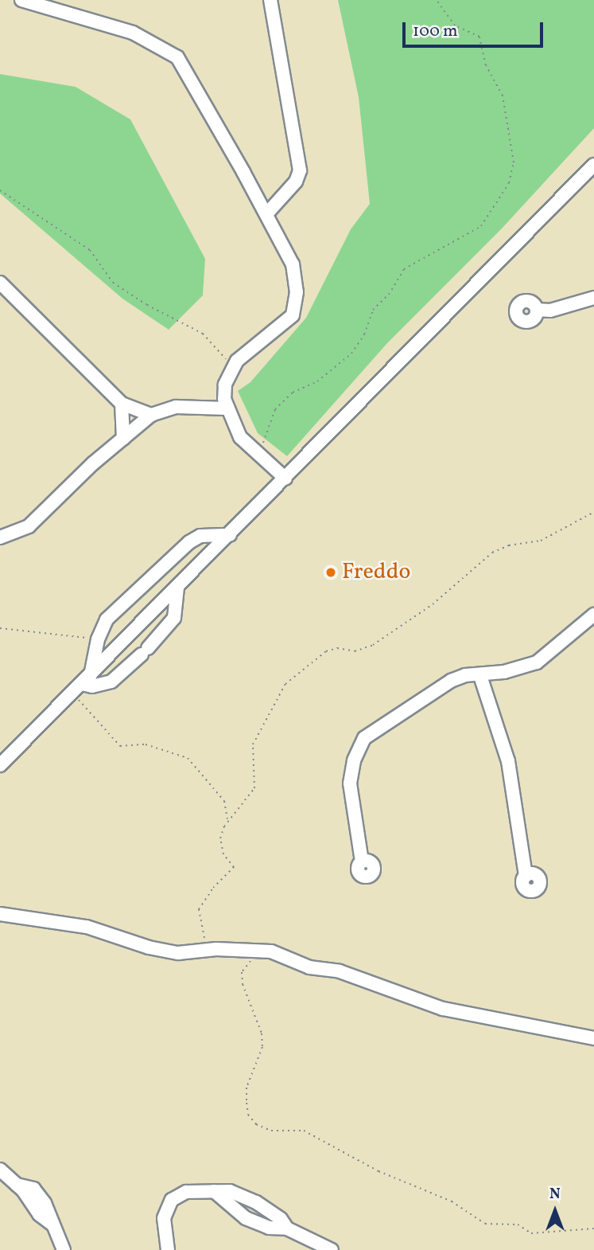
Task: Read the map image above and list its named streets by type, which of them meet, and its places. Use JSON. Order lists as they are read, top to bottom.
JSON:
{
  "places": ["Freddo"],
  "scale_bar": "100 m",
  "north": "top"
}
